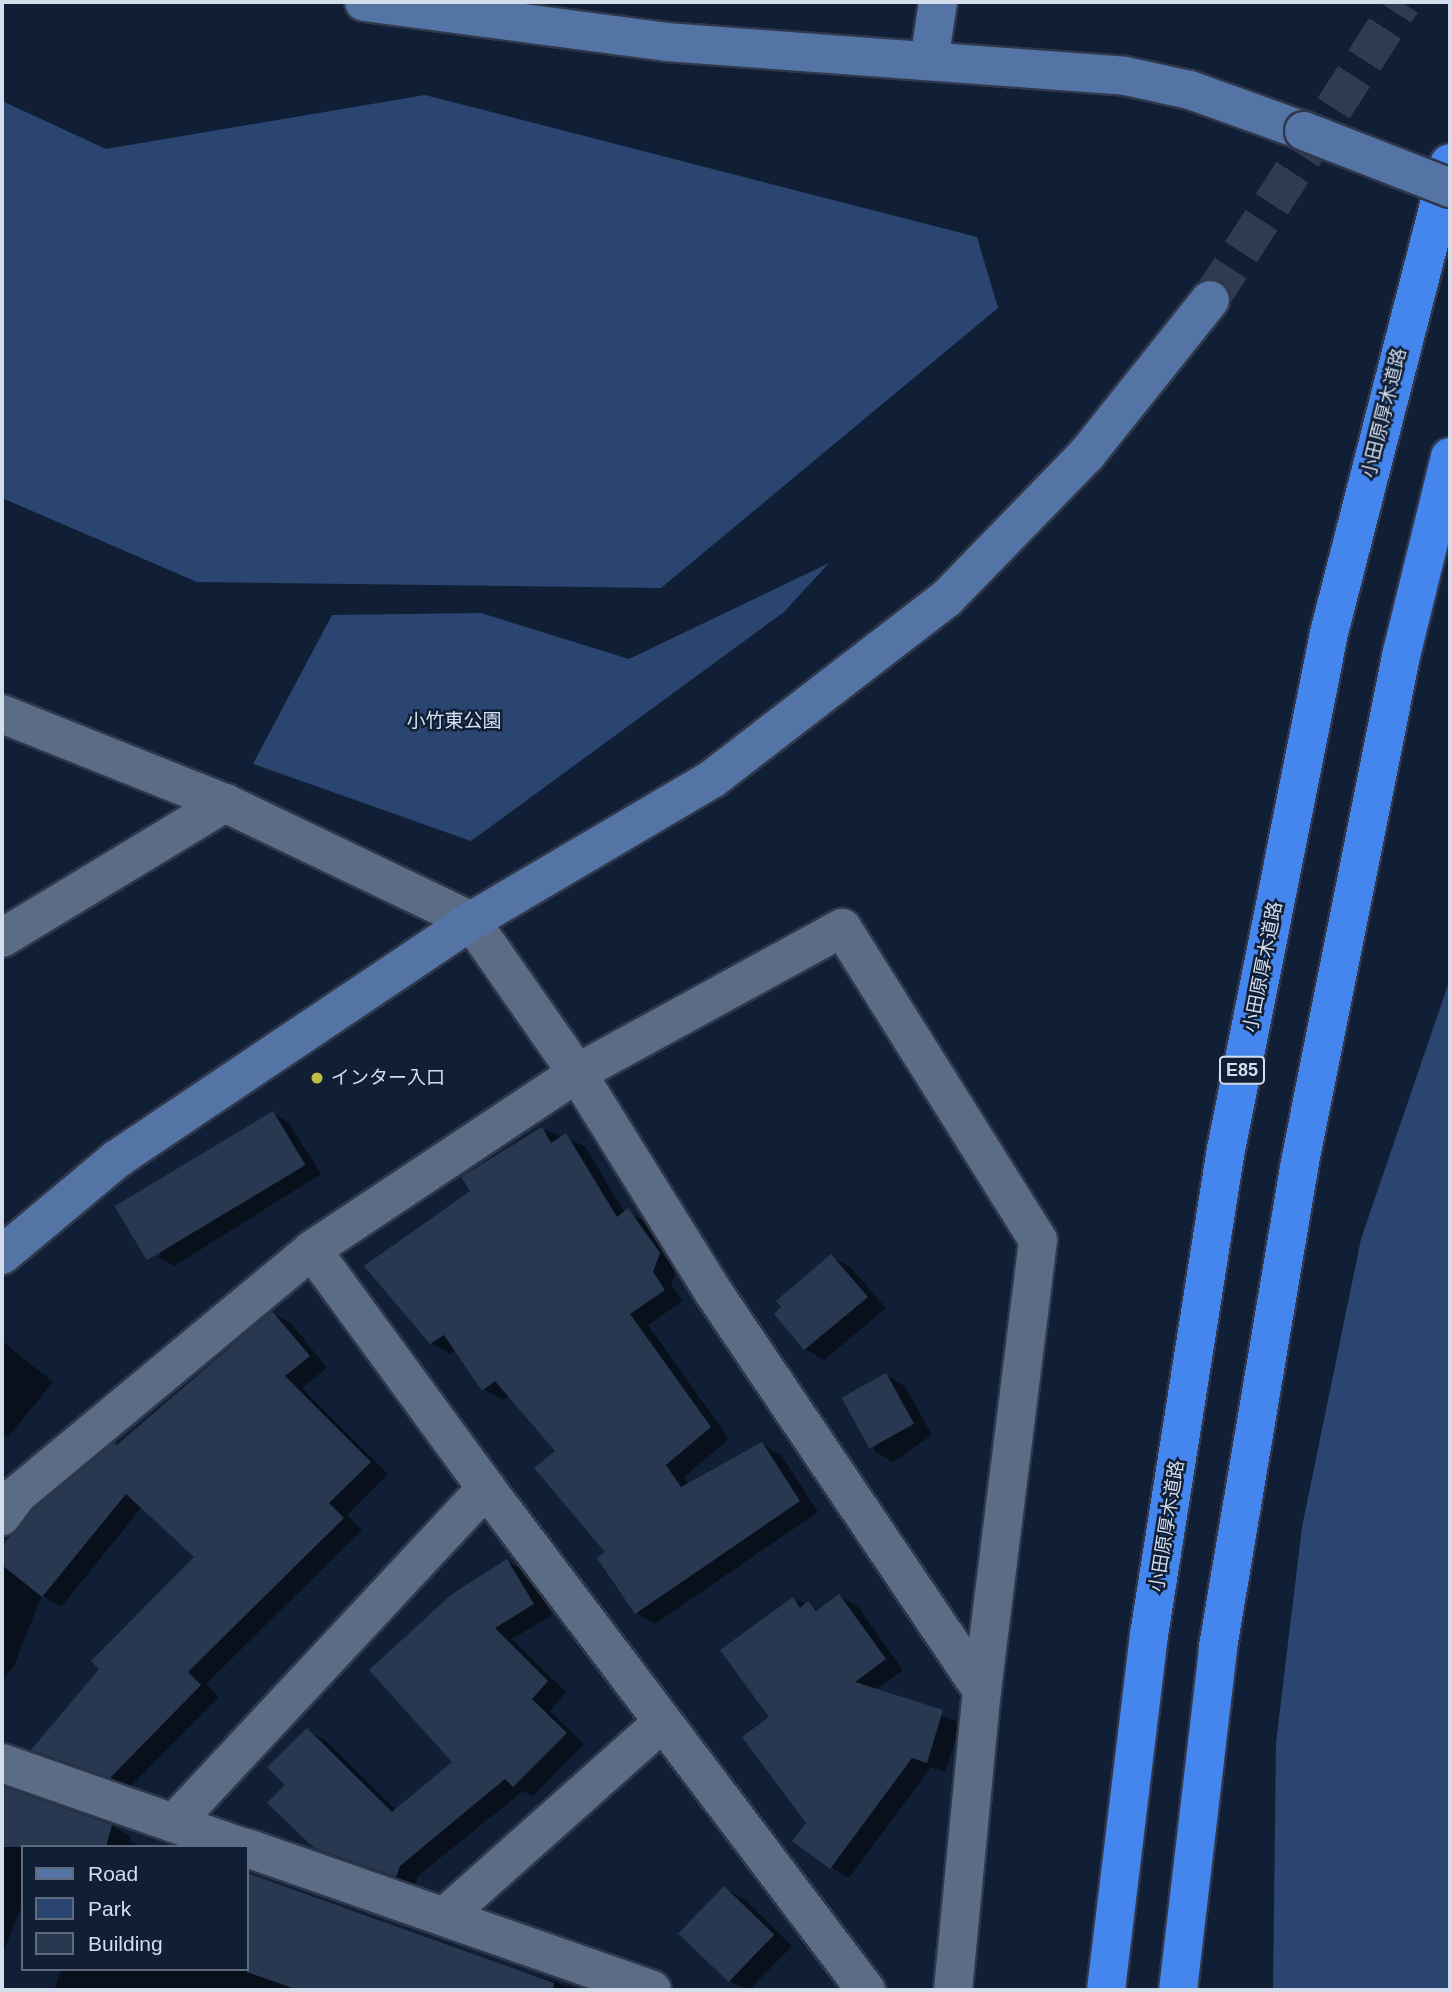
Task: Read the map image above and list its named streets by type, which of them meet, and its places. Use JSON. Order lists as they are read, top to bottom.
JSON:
{
  "streets": {
    "highway": ["小田原厚木道路", "E85"]
  },
  "parks": ["小竹東公園"],
  "places": ["インター入口"],
  "legend": ["Road", "Park", "Building"]
}
